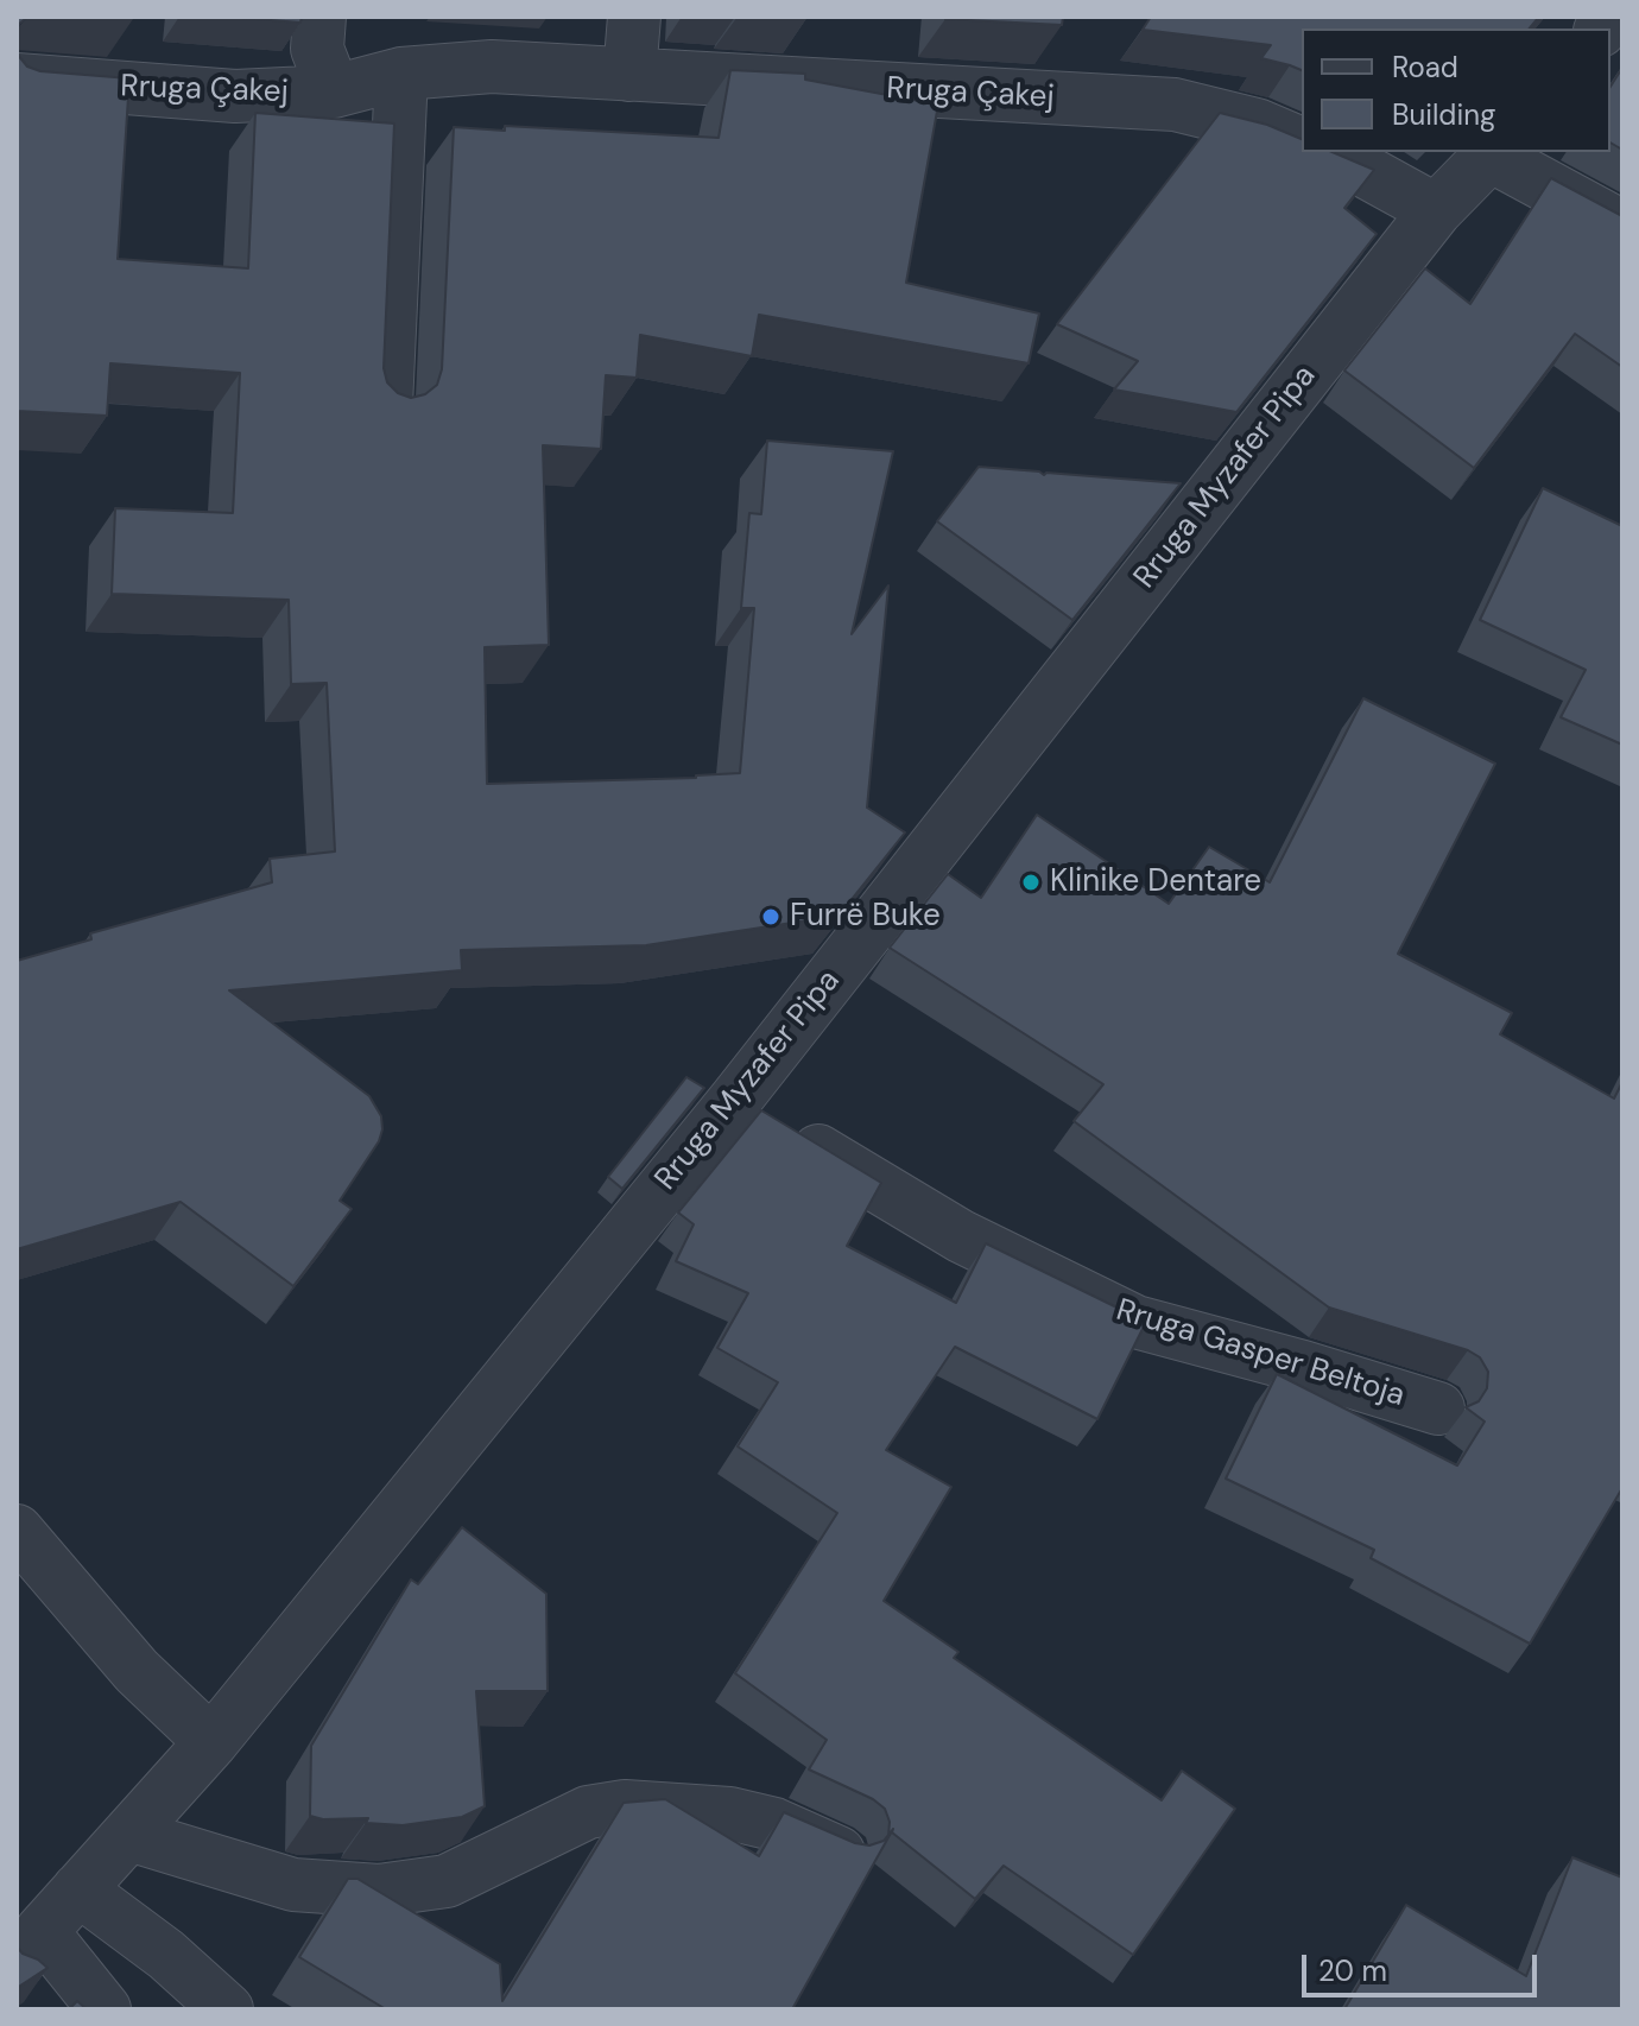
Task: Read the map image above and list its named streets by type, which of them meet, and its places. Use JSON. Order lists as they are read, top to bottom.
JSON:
{
  "streets": {
    "street": ["Rruga Çakej", "Rruga Myzafer Pipa", "Rruga Gasper Beltoja"]
  },
  "crossings": [
    ["Rruga Myzafer Pipa", "Rruga Gasper Beltoja"]
  ],
  "places": ["Klinike Dentare", "Furrë Buke"],
  "legend": ["Road", "Building"],
  "scale_bar": "20 m"
}
